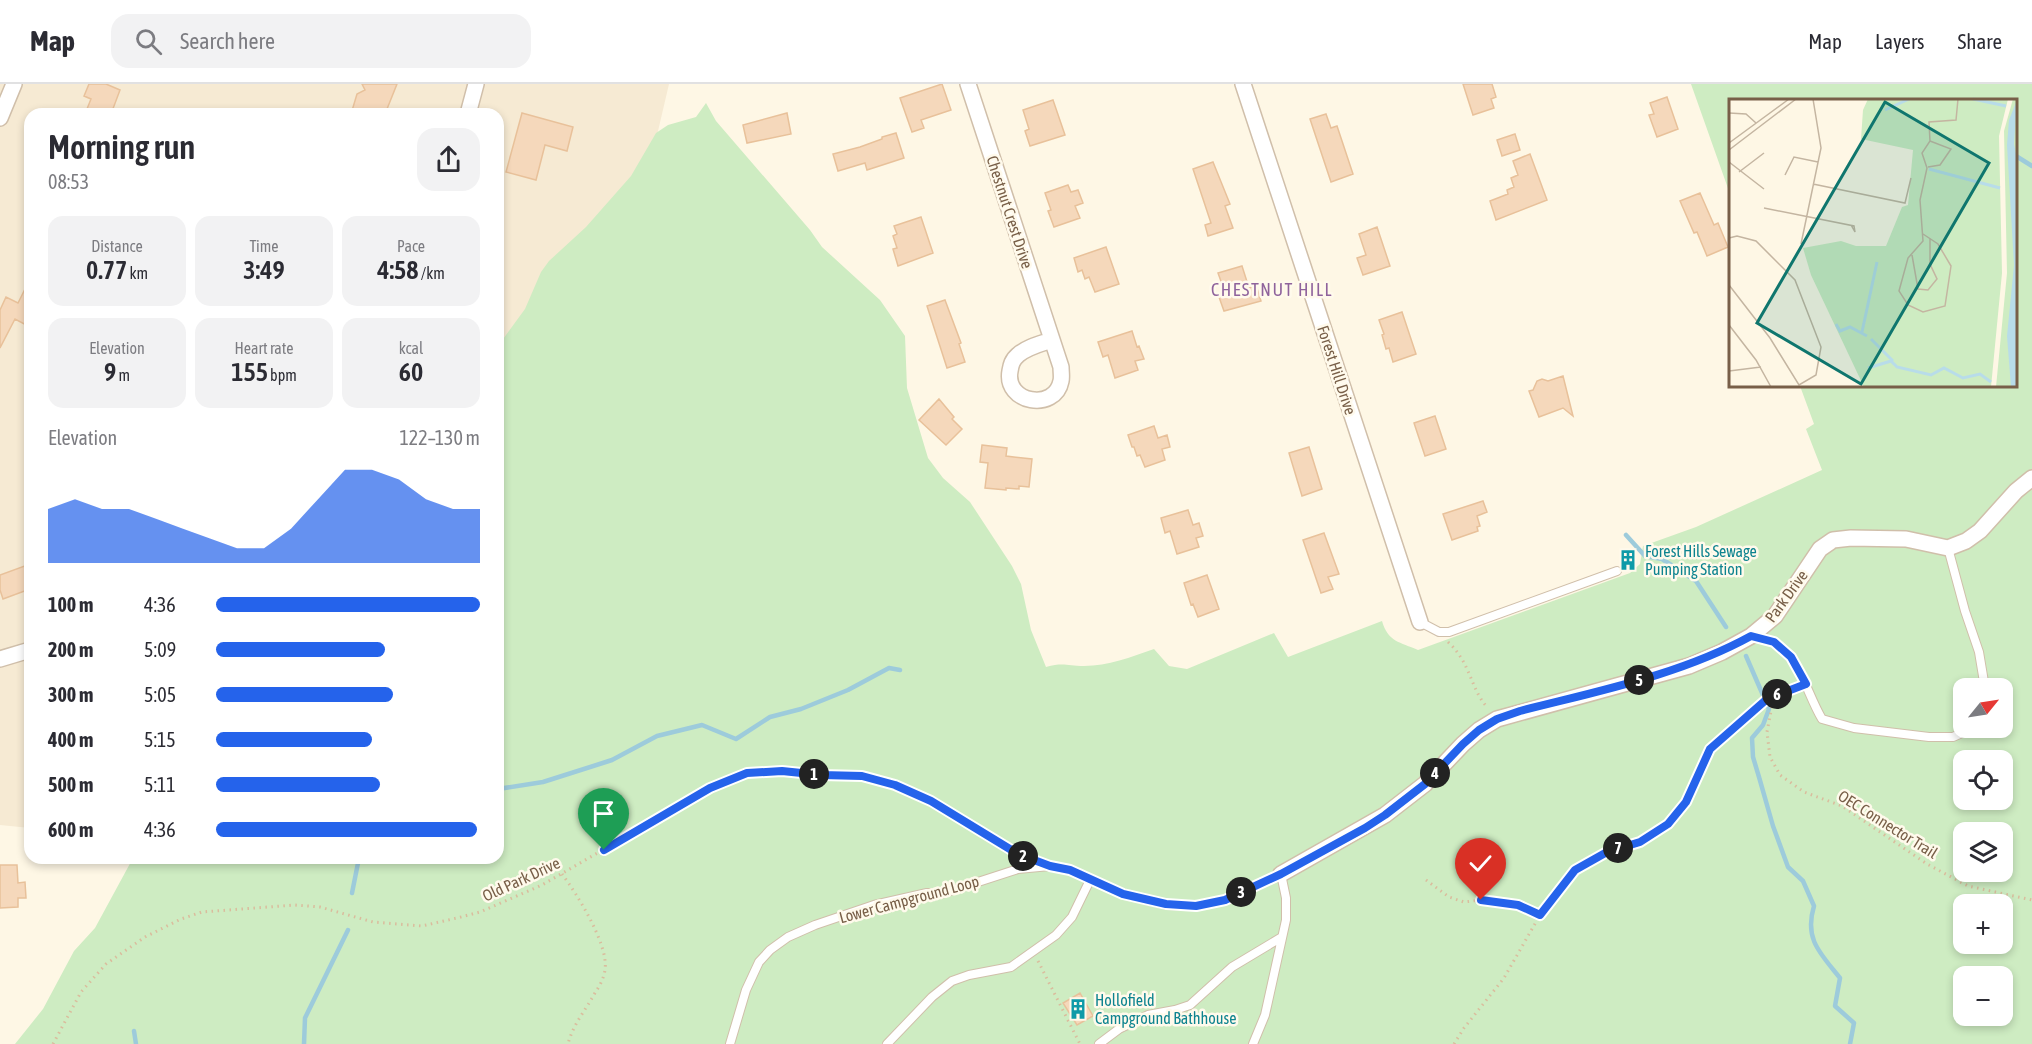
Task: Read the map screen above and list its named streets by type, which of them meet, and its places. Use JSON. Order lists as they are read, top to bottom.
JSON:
{
  "streets": {
    "street": ["Chestnut Crest Drive", "Forest Hill Drive", "Park Drive"],
    "lane": ["Lower Campground Loop"],
    "path": ["OEC Connector Trail", "Old Park Drive"]
  },
  "crossings": [
    ["Old Park Drive", "Lower Campground Loop"]
  ],
  "districts": ["CHESTNUT HILL"],
  "places": {
    "building": ["Forest Hills Sewage Pumping Station", "Hollofield Campground Bathhouse"]
  },
  "north": "top right",
  "page": {
    "header": "Map",
    "search": "Search here",
    "nav": ["Map", "Layers", "Share"],
    "heading": ["Morning run", "08:53"],
    "stats": [
      ["Distance", "0.77 km"],
      ["Time", "3:49"],
      ["Pace", "4:58 /km"],
      ["Elevation", "9 m"],
      ["Heart rate", "155 bpm"],
      ["kcal", "60"]
    ],
    "chart": ["Elevation", "122–130 m"],
    "list": [
      {
        "name": "100 m",
        "note": "4:36"
      },
      {
        "name": "200 m",
        "note": "5:09"
      },
      {
        "name": "300 m",
        "note": "5:05"
      },
      {
        "name": "400 m",
        "note": "5:15"
      },
      {
        "name": "500 m",
        "note": "5:11"
      },
      {
        "name": "600 m",
        "note": "4:36"
      }
    ],
    "pins": [
      "5",
      "6",
      "4",
      "1",
      "7",
      "2",
      "3"
    ],
    "map_buttons": ["+", "−"]
  }
}
